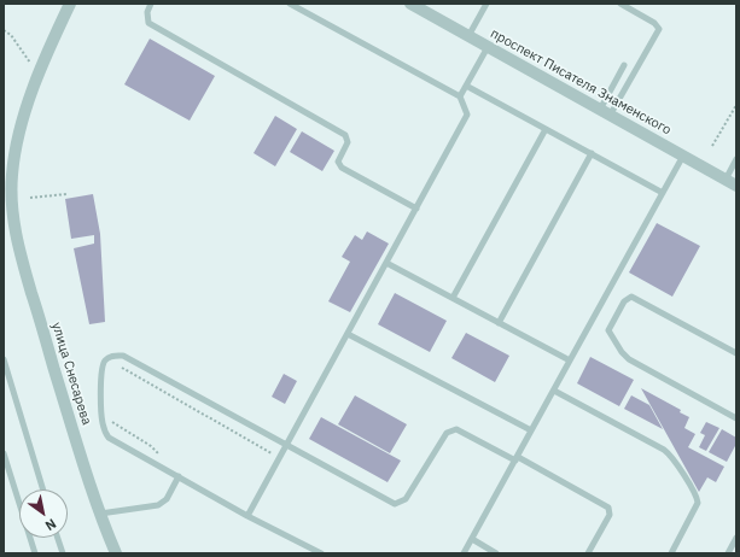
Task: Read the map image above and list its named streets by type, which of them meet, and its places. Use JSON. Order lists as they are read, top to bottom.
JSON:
{
  "streets": {
    "street": ["проспект Писателя Знаменского", "улица Снесарева"]
  },
  "north": "bottom right"
}
